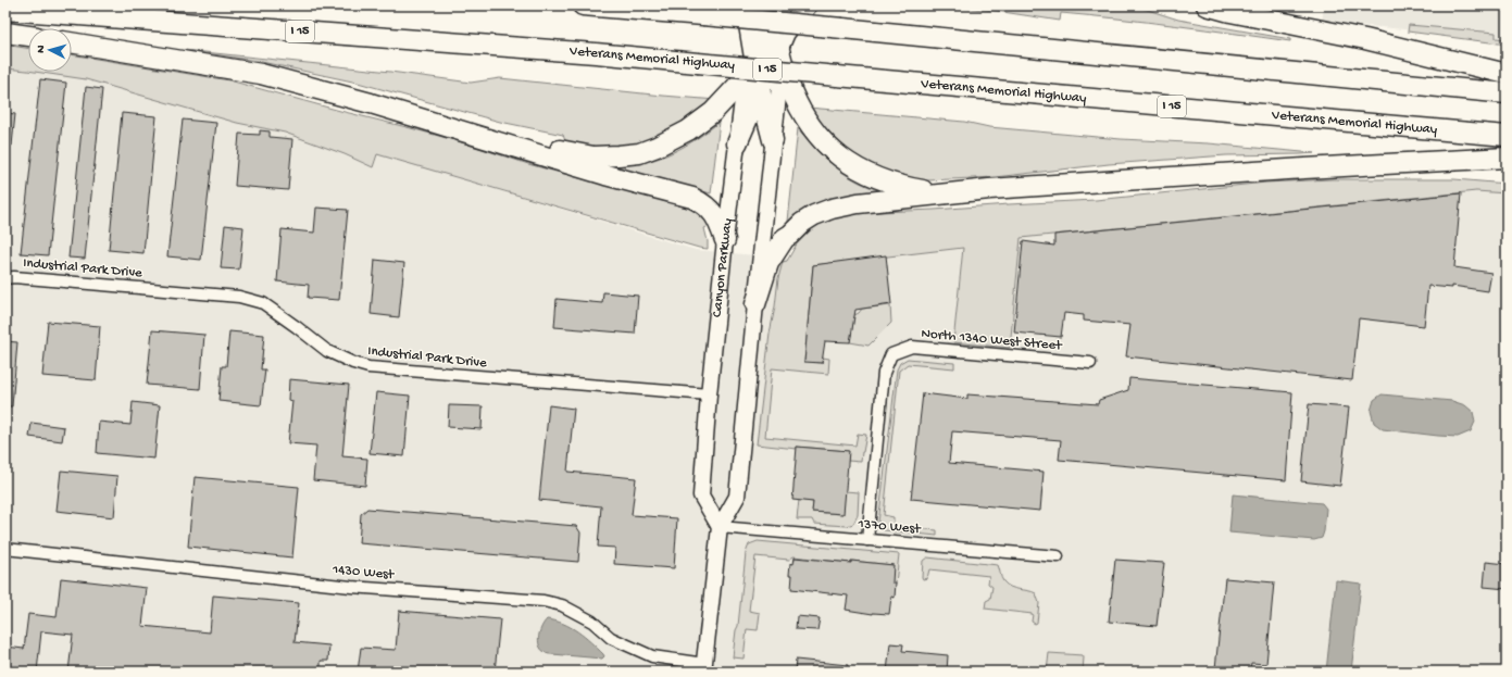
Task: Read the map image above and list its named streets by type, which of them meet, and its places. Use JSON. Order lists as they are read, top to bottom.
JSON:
{
  "streets": {
    "highway": ["I 15", "Veterans Memorial Highway"],
    "main road": ["Canyon Parkway"],
    "street": [
      "Industrial Park Drive",
      "North 1340 West Street",
      "1370 West",
      "1430 West"
    ]
  },
  "crossings": [
    ["Industrial Park Drive", "Canyon Parkway"],
    ["Canyon Parkway", "1370 West"],
    ["North 1340 West Street", "1370 West"]
  ],
  "north": "left"
}
